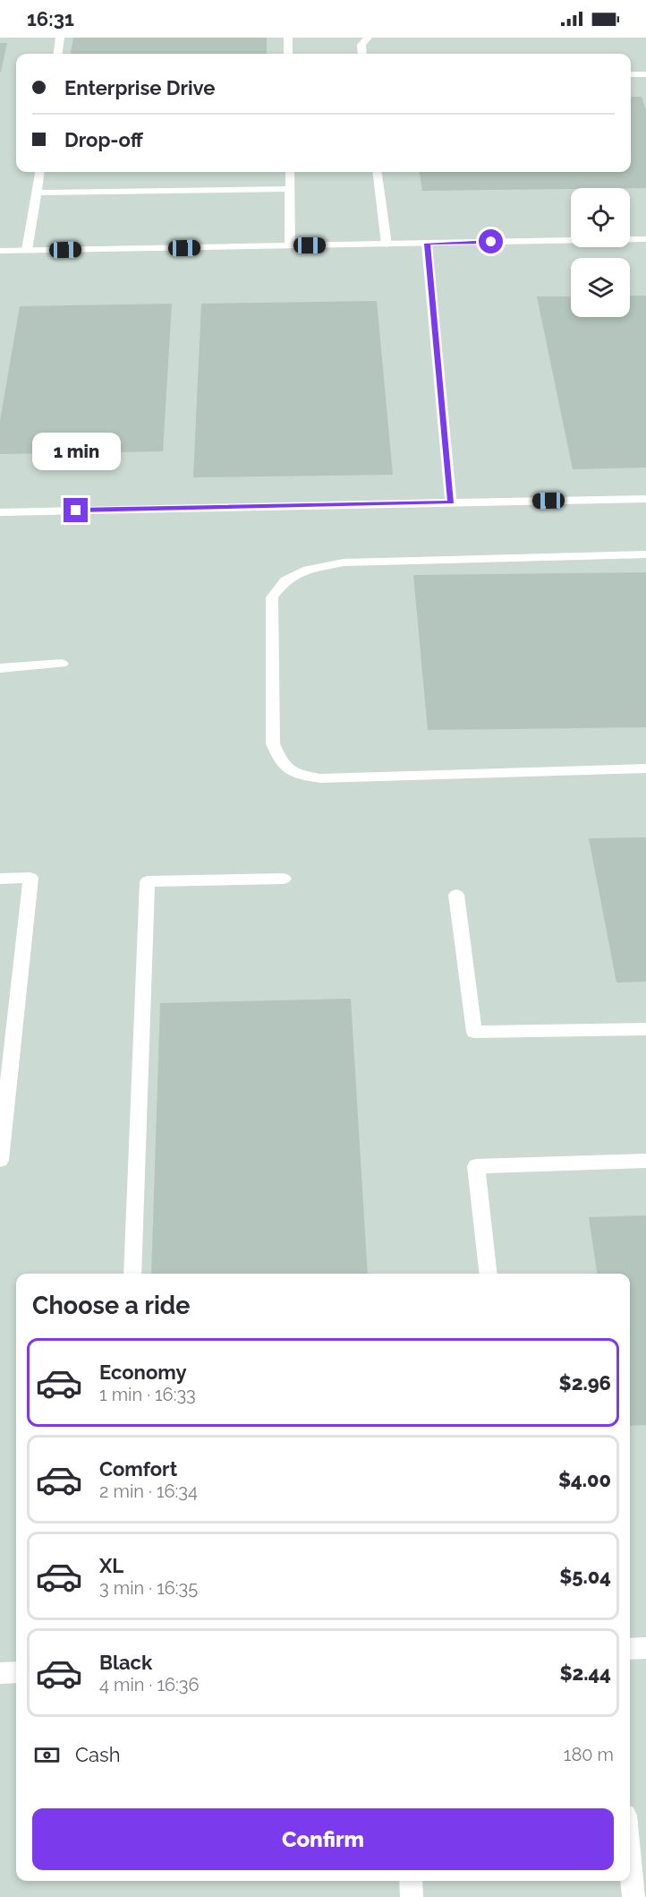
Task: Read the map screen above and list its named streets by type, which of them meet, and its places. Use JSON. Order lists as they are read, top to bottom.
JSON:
{
  "page": {
    "status": "16:31",
    "banner": ["Enterprise Drive", "Drop-off"],
    "bubble": "1 min",
    "heading": "Choose a ride",
    "list": [
      {
        "name": "Economy",
        "note": "1 min · 16:33",
        "value": "$2.96"
      },
      {
        "name": "Comfort",
        "note": "2 min · 16:34",
        "value": "$4.00"
      },
      {
        "name": "XL",
        "note": "3 min · 16:35",
        "value": "$5.04"
      },
      {
        "name": "Black",
        "note": "4 min · 16:36",
        "value": "$2.44"
      }
    ],
    "pay": ["Cash", "180 m"],
    "buttons": "Confirm"
  }
}
